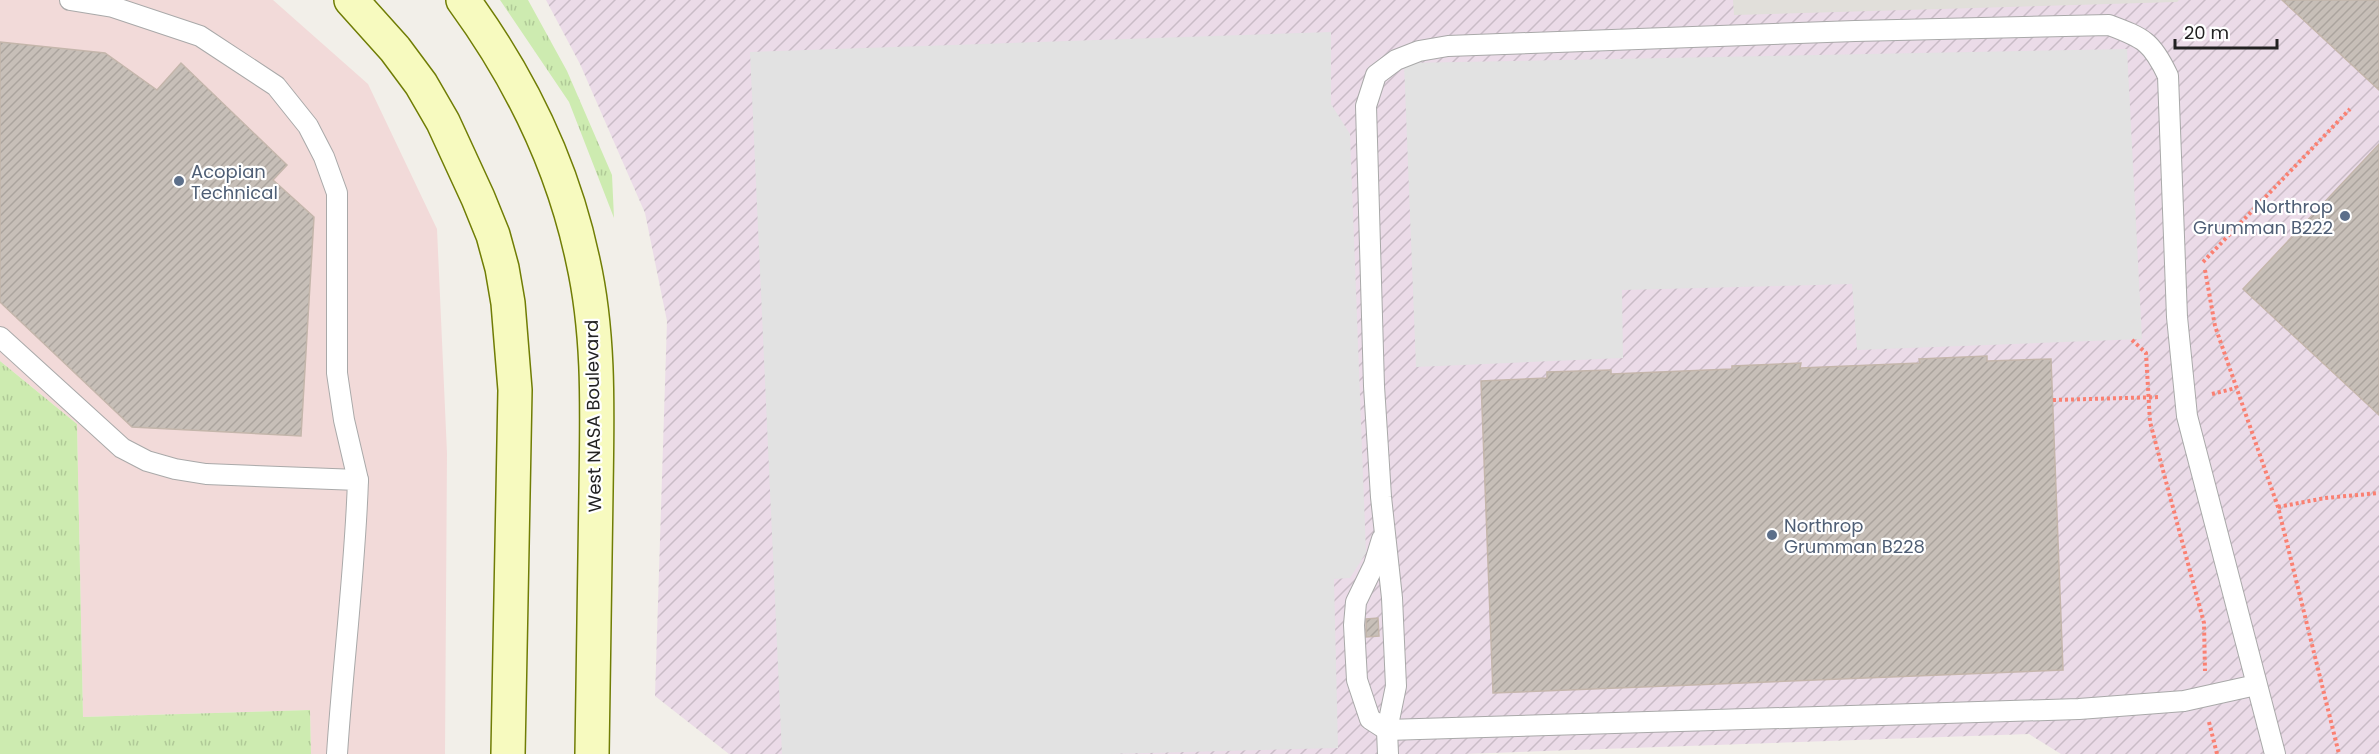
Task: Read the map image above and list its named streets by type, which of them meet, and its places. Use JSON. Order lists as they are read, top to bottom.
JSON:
{
  "streets": {
    "main road": ["West NASA Boulevard"]
  },
  "places": ["Acopian Technical", "Northrop Grumman B222", "Northrop Grumman B228"],
  "scale_bar": "20 m"
}
